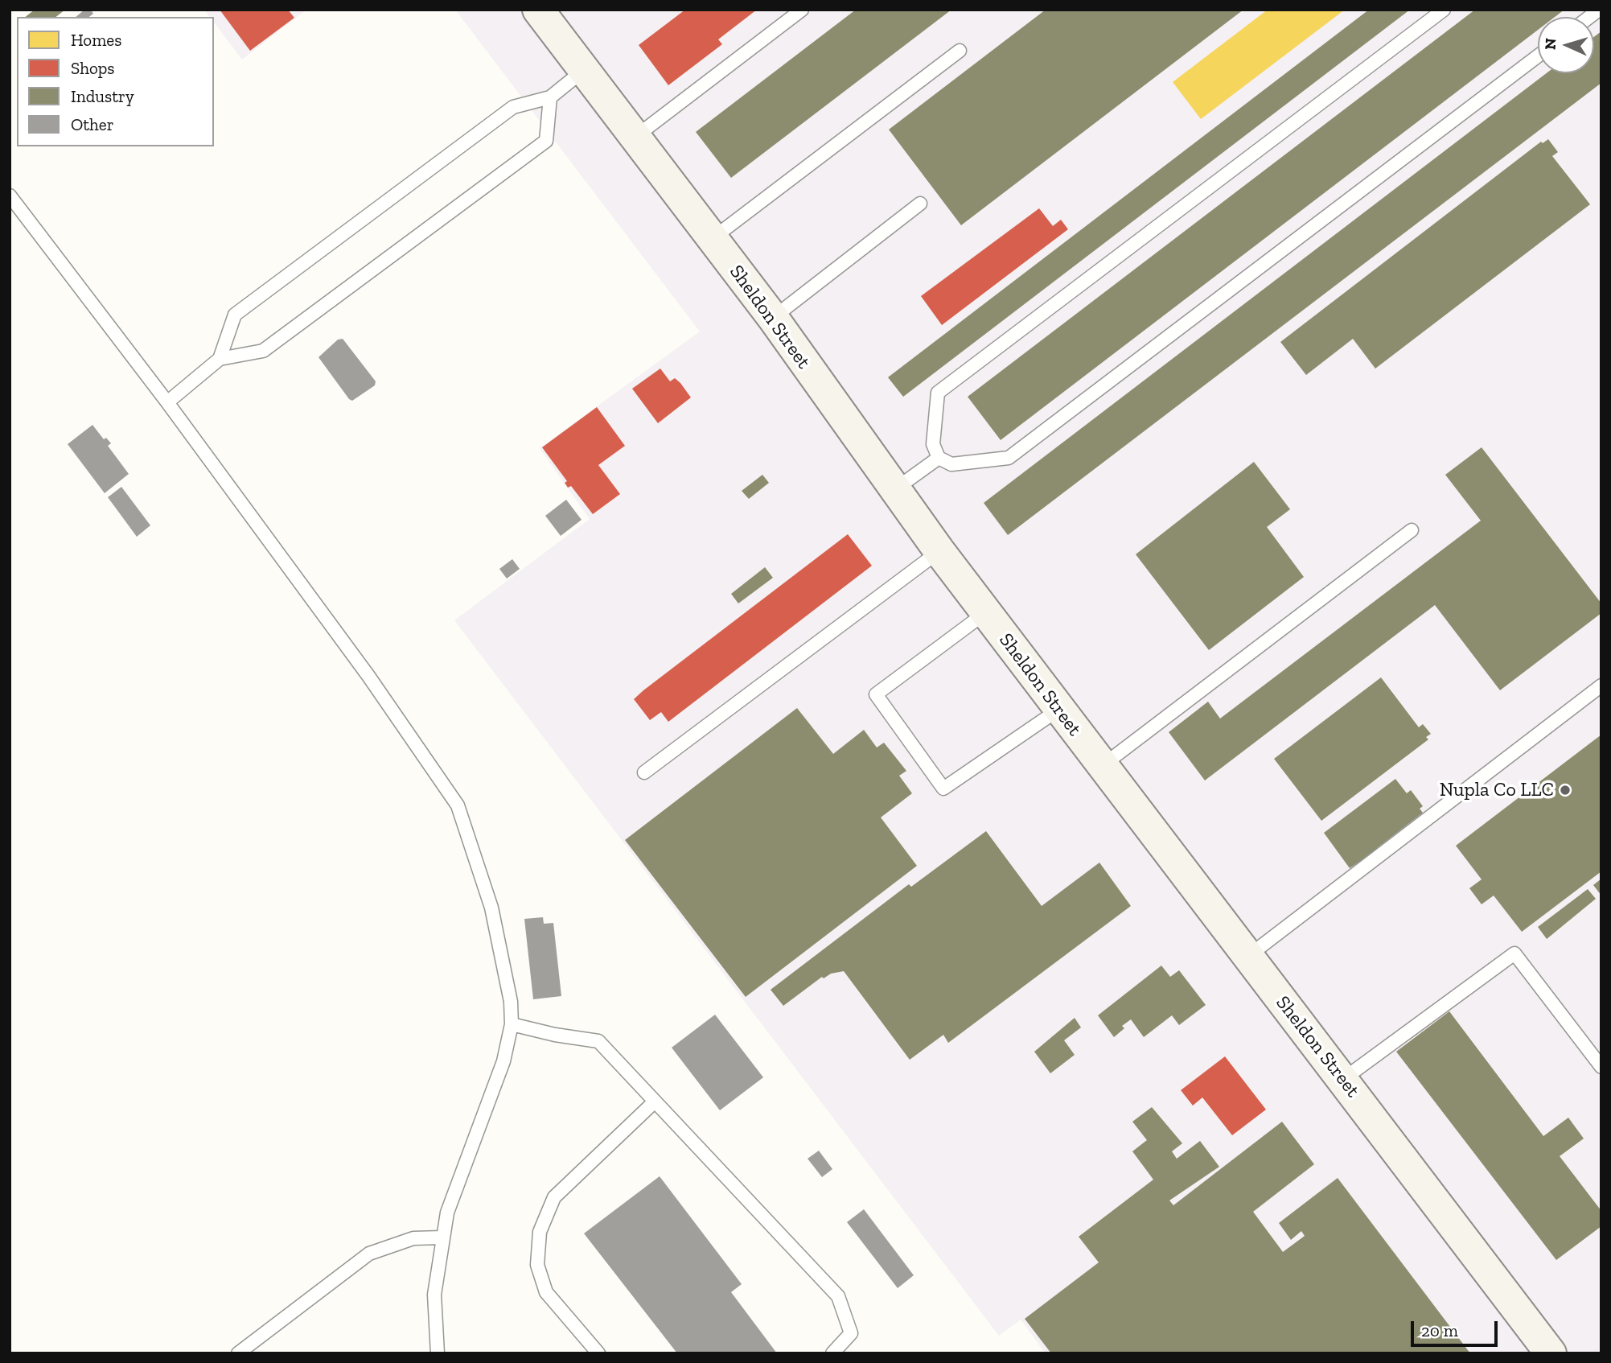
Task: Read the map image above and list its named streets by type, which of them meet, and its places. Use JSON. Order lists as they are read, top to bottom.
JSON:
{
  "streets": {
    "main road": ["Sheldon Street"]
  },
  "places": ["Nupla Co LLC"],
  "legend": [
    "Homes",
    "Shops",
    "Industry",
    "Other"
  ],
  "scale_bar": "20 m",
  "north": "left"
}
